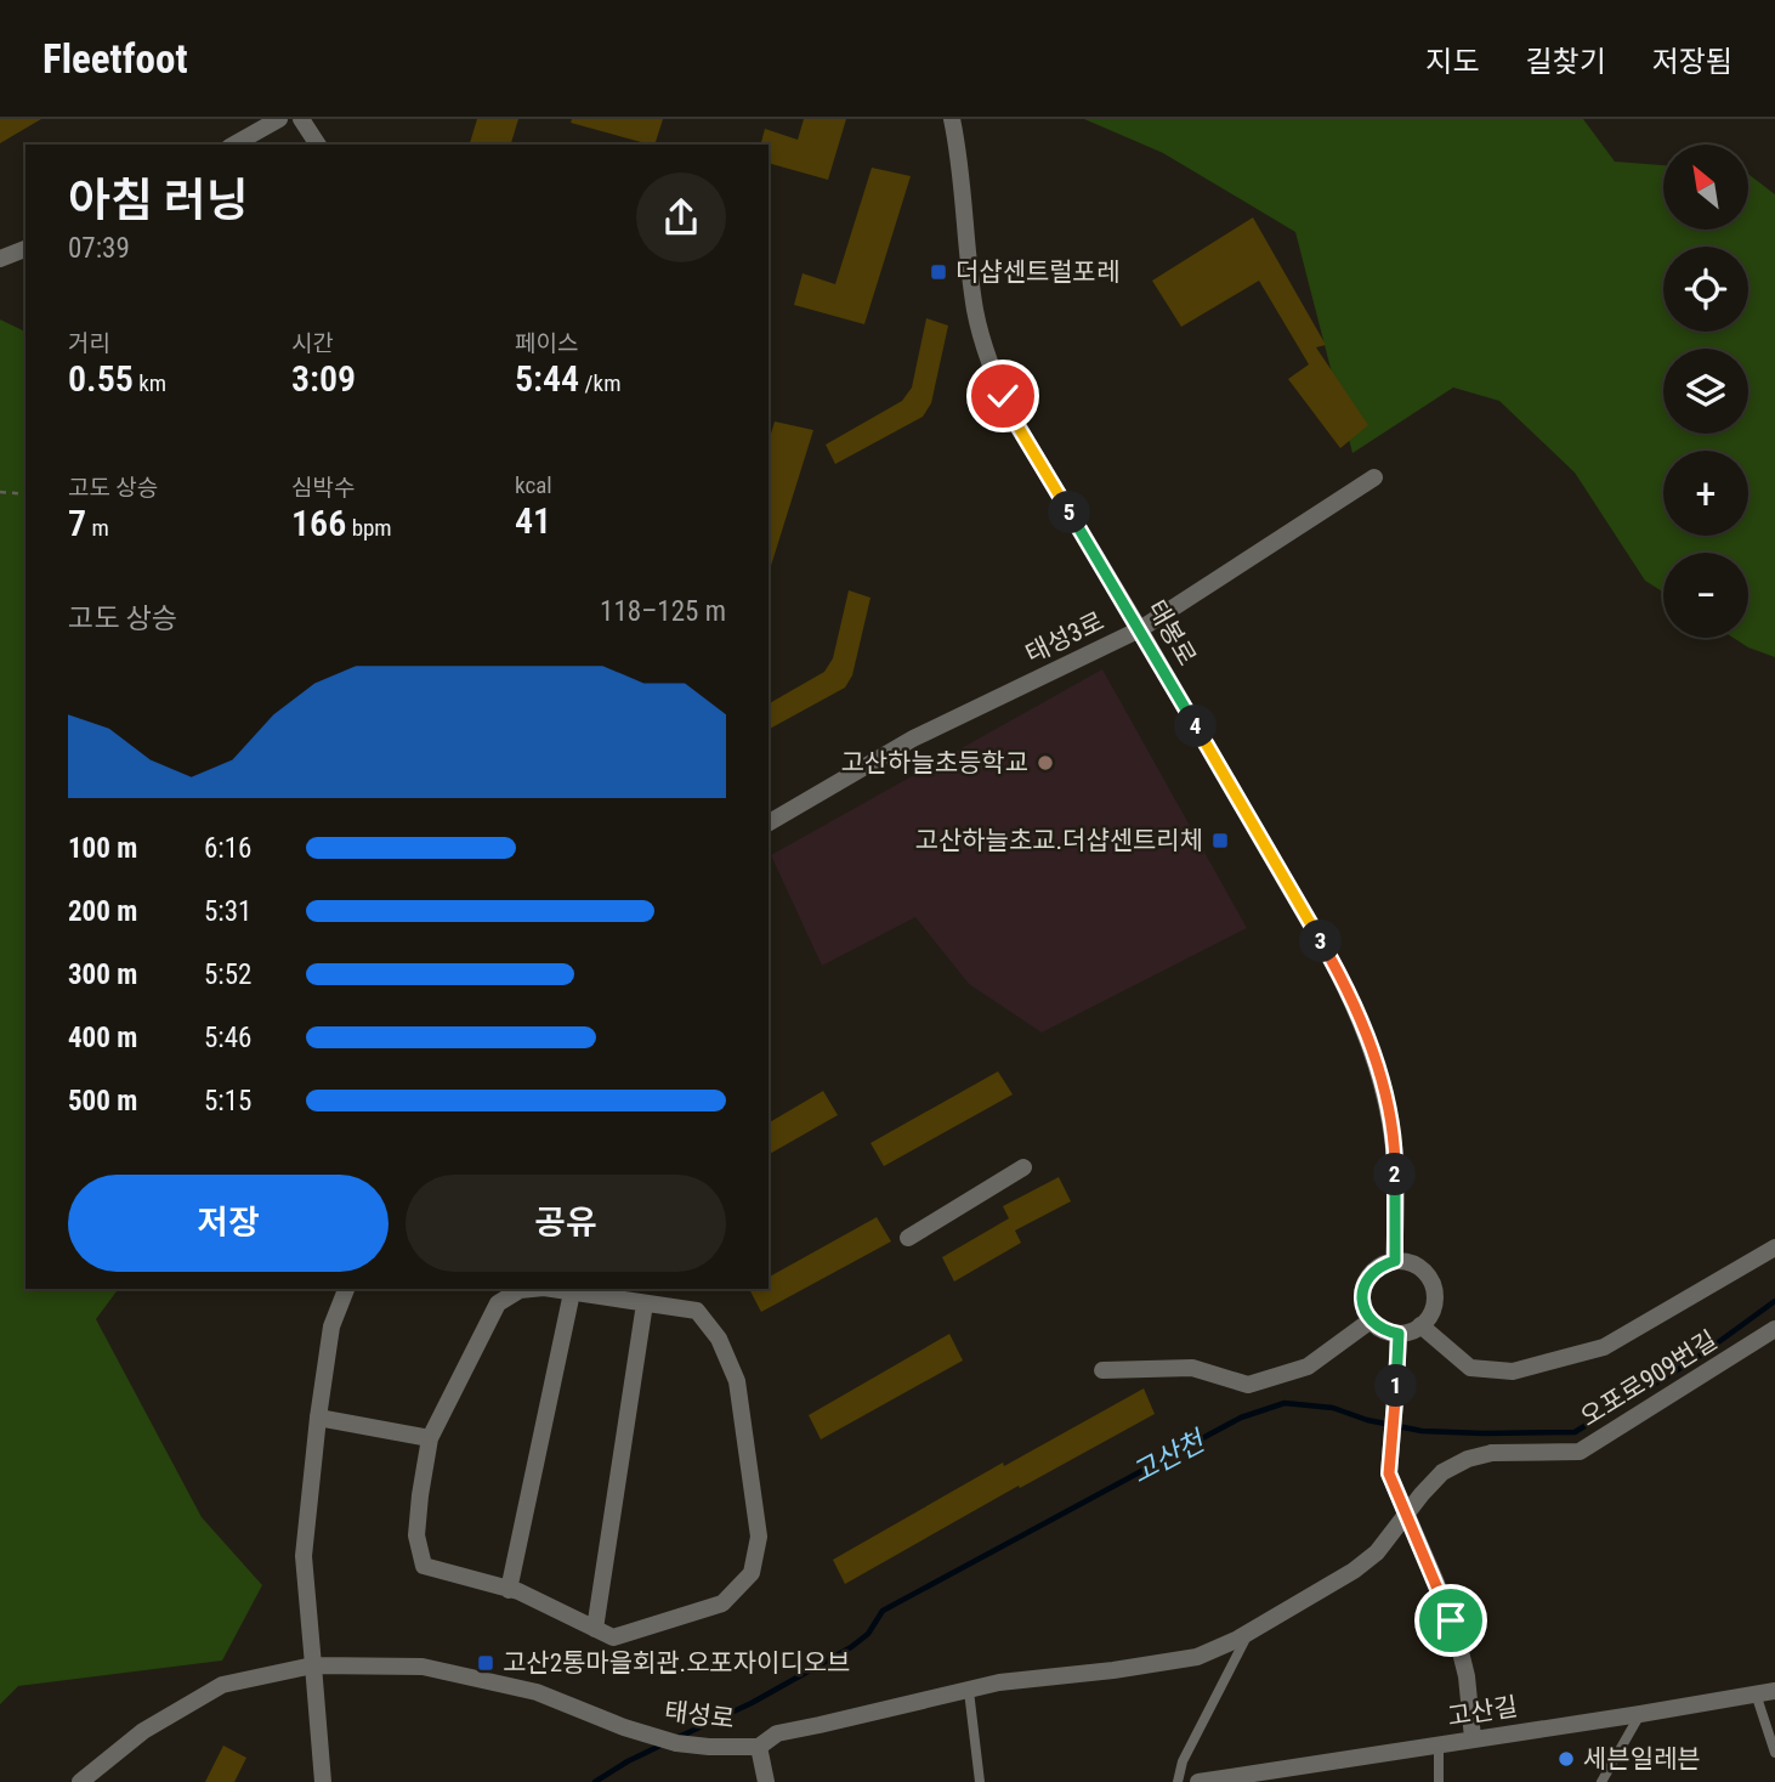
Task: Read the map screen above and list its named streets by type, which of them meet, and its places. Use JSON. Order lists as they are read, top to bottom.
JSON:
{
  "streets": {
    "street": [
      "태봉로",
      "태성3로",
      "오포로909번길",
      "고산길",
      "태성로"
    ]
  },
  "crossings": [
    ["태봉로", "태성3로"],
    ["오포로909번길", "태성로"]
  ],
  "water": ["고산천"],
  "places": {
    "transit": ["더샵센트럴포레", "고산하늘초교.더샵센트리체", "고산2통마을회관.오포자이디오브"],
    "other": ["고산하늘초등학교", "세븐일레븐"]
  },
  "north": "top left",
  "page": {
    "header": "Fleetfoot",
    "nav": ["지도", "길찾기", "저장됨"],
    "map_buttons": ["+", "−"],
    "heading": ["아침 러닝", "07:39"],
    "stats": [
      ["거리", "0.55 km"],
      ["시간", "3:09"],
      ["페이스", "5:44 /km"],
      ["고도 상승", "7 m"],
      ["심박수", "166 bpm"],
      ["kcal", "41"]
    ],
    "pins": [
      "5",
      "4",
      "3",
      "2",
      "1"
    ],
    "chart": ["고도 상승", "118–125 m"],
    "list": [
      {
        "name": "100 m",
        "note": "6:16"
      },
      {
        "name": "200 m",
        "note": "5:31"
      },
      {
        "name": "300 m",
        "note": "5:52"
      },
      {
        "name": "400 m",
        "note": "5:46"
      },
      {
        "name": "500 m",
        "note": "5:15"
      }
    ],
    "buttons": ["저장", "공유"]
  }
}
